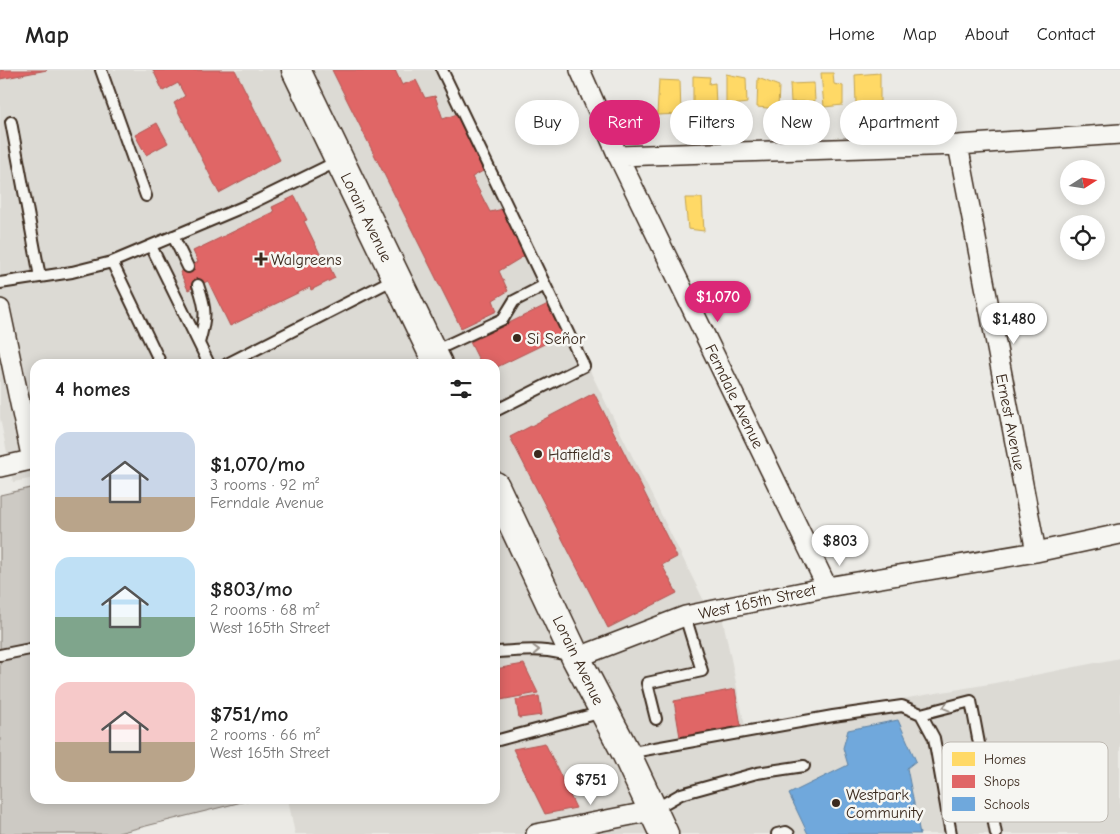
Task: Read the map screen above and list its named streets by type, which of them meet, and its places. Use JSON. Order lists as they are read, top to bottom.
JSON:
{
  "streets": {
    "main road": ["Lorain Avenue"],
    "street": ["Ferndale Avenue", "Ernest Avenue", "West 165th Street"]
  },
  "crossings": [
    ["Lorain Avenue", "West 165th Street"],
    ["Ferndale Avenue", "West 165th Street"],
    ["Ernest Avenue", "West 165th Street"]
  ],
  "places": {
    "health": ["Walgreens"],
    "other": ["Si Señor", "Hatfield's", "Westpark Community"]
  },
  "legend": ["Homes", "Shops", "Schools"],
  "north": "right",
  "page": {
    "header": "Map",
    "nav": [
      "Home",
      "Map",
      "About",
      "Contact"
    ],
    "chip": [
      "Buy",
      "Rent",
      "Filters",
      "New",
      "Apartment"
    ],
    "price": [
      "$1,070",
      "$1,480",
      "$803",
      "$751"
    ],
    "heading": "4 homes",
    "list": [
      {
        "name": "$1,070/mo",
        "note": "3 rooms · 92 m² · Ferndale Avenue"
      },
      {
        "name": "$803/mo",
        "note": "2 rooms · 68 m² · West 165th Street"
      },
      {
        "name": "$751/mo",
        "note": "2 rooms · 66 m² · West 165th Street"
      }
    ]
  }
}
